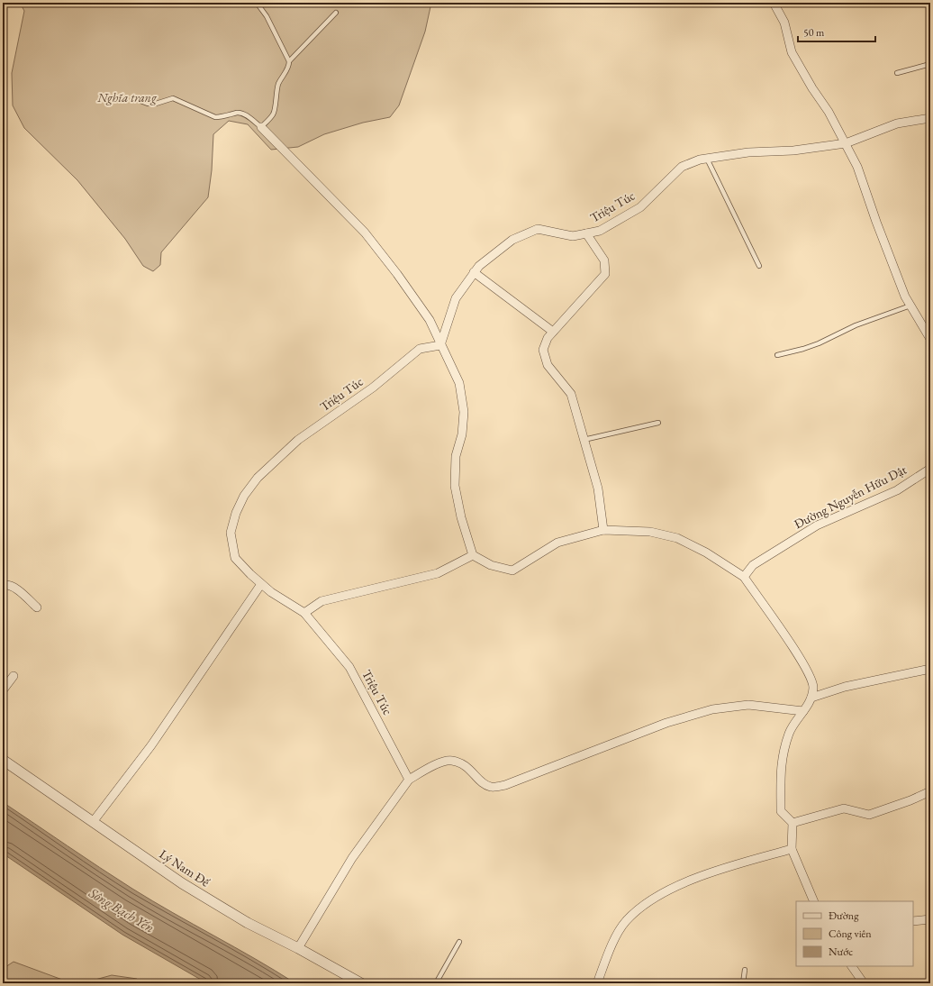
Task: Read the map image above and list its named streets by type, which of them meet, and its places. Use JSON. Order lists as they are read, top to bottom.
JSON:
{
  "streets": {
    "street": ["Triệu Túc", "Đường Nguyễn Hữu Dật", "Lý Nam Đế"]
  },
  "water": ["Sông Bạch Yến"],
  "parks": ["Nghĩa trang"],
  "legend": ["Đường", "Công viên", "Nước"],
  "scale_bar": "50 m"
}
